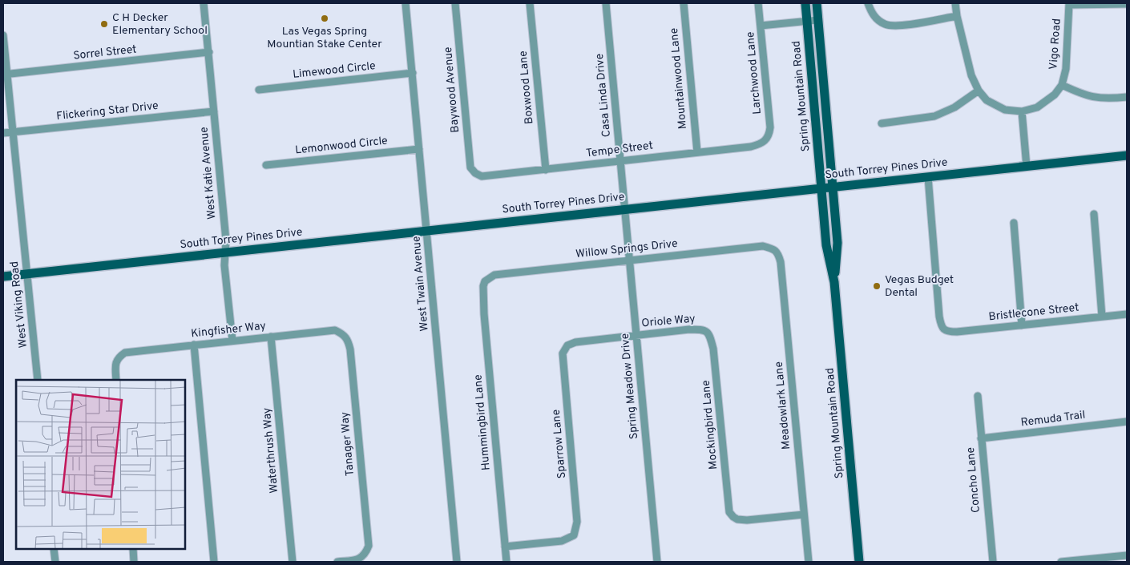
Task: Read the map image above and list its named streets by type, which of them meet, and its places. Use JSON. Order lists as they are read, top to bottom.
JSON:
{
  "streets": {
    "main road": ["Spring Mountain Road", "South Torrey Pines Drive"],
    "street": [
      "Vigo Road",
      "Sorrel Street",
      "Limewood Circle",
      "Larchwood Lane",
      "Mountainwood Lane",
      "Boxwood Lane",
      "Baywood Avenue",
      "Casa Linda Drive",
      "Flickering Star Drive",
      "Lemonwood Circle",
      "Tempe Street",
      "West Katie Avenue",
      "Willow Springs Drive",
      "West Twain Avenue",
      "West Viking Road",
      "Bristlecone Street",
      "Oriole Way",
      "Kingfisher Way",
      "Spring Meadow Drive",
      "Meadowlark Lane",
      "Remuda Trail",
      "Hummingbird Lane",
      "Mockingbird Lane",
      "Tanager Way",
      "Sparrow Lane",
      "Waterthrush Way",
      "Concho Lane"
    ]
  },
  "crossings": [
    ["Sorrel Street", "West Katie Avenue"],
    ["Sorrel Street", "West Viking Road"],
    ["Limewood Circle", "West Twain Avenue"],
    ["Larchwood Lane", "Tempe Street"],
    ["Mountainwood Lane", "Tempe Street"],
    ["Boxwood Lane", "Tempe Street"],
    ["Baywood Avenue", "Tempe Street"],
    ["Casa Linda Drive", "Tempe Street"],
    ["Casa Linda Drive", "South Torrey Pines Drive"],
    ["Casa Linda Drive", "Spring Meadow Drive"],
    ["Spring Mountain Road", "South Torrey Pines Drive"],
    ["Flickering Star Drive", "West Katie Avenue"],
    ["Flickering Star Drive", "West Viking Road"],
    ["Lemonwood Circle", "West Twain Avenue"],
    ["South Torrey Pines Drive", "West Katie Avenue"],
    ["South Torrey Pines Drive", "West Twain Avenue"],
    ["South Torrey Pines Drive", "West Viking Road"],
    ["South Torrey Pines Drive", "Bristlecone Street"],
    ["South Torrey Pines Drive", "Spring Meadow Drive"],
    ["West Katie Avenue", "Kingfisher Way"],
    ["Willow Springs Drive", "Spring Meadow Drive"],
    ["Willow Springs Drive", "Meadowlark Lane"],
    ["Willow Springs Drive", "Hummingbird Lane"],
    ["Oriole Way", "Spring Meadow Drive"],
    ["Oriole Way", "Mockingbird Lane"],
    ["Oriole Way", "Sparrow Lane"],
    ["Kingfisher Way", "Tanager Way"],
    ["Kingfisher Way", "Waterthrush Way"],
    ["Meadowlark Lane", "Mockingbird Lane"],
    ["Remuda Trail", "Concho Lane"],
    ["Hummingbird Lane", "Sparrow Lane"]
  ],
  "places": ["Las Vegas Spring Mountian Stake Center", "C H Decker Elementary School", "Vegas Budget Dental"]
}
